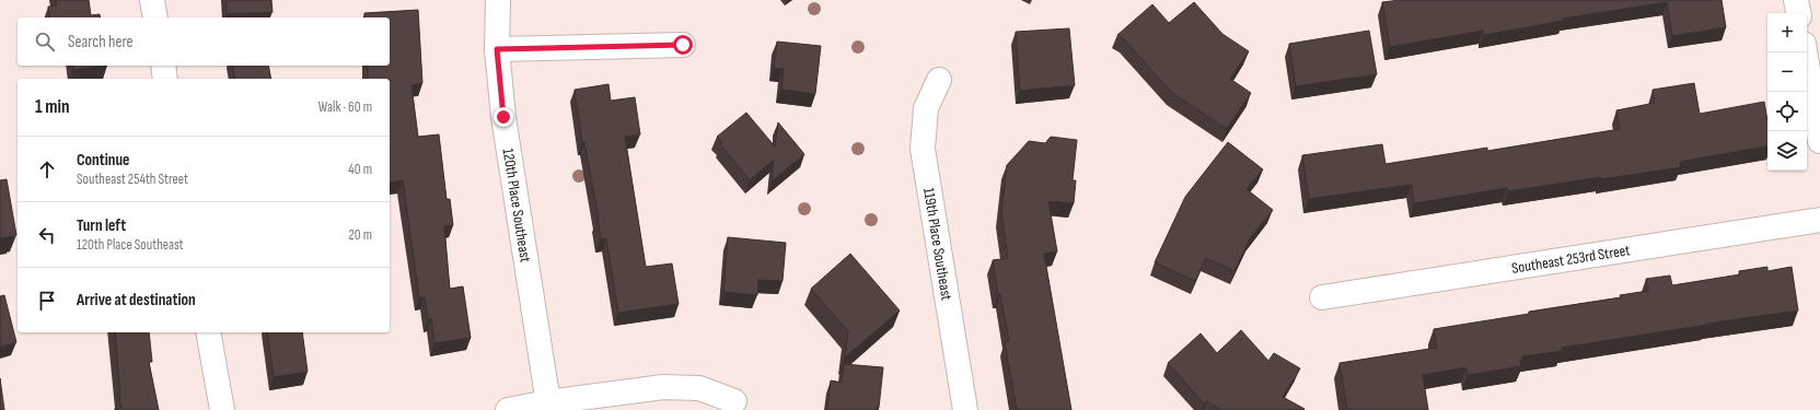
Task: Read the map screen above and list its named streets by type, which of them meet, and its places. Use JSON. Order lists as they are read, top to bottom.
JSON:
{
  "streets": {
    "street": ["120th Place Southeast", "119th Place Southeast", "Southeast 253rd Street"]
  },
  "page": {
    "map_buttons": ["+", "−"],
    "search": "Search here",
    "heading": ["1 min", "Walk · 60 m"],
    "list": [
      ["Continue", "Southeast 254th Street", "40 m"],
      ["Turn left", "120th Place Southeast", "20 m"],
      "Arrive at destination"
    ]
  }
}
